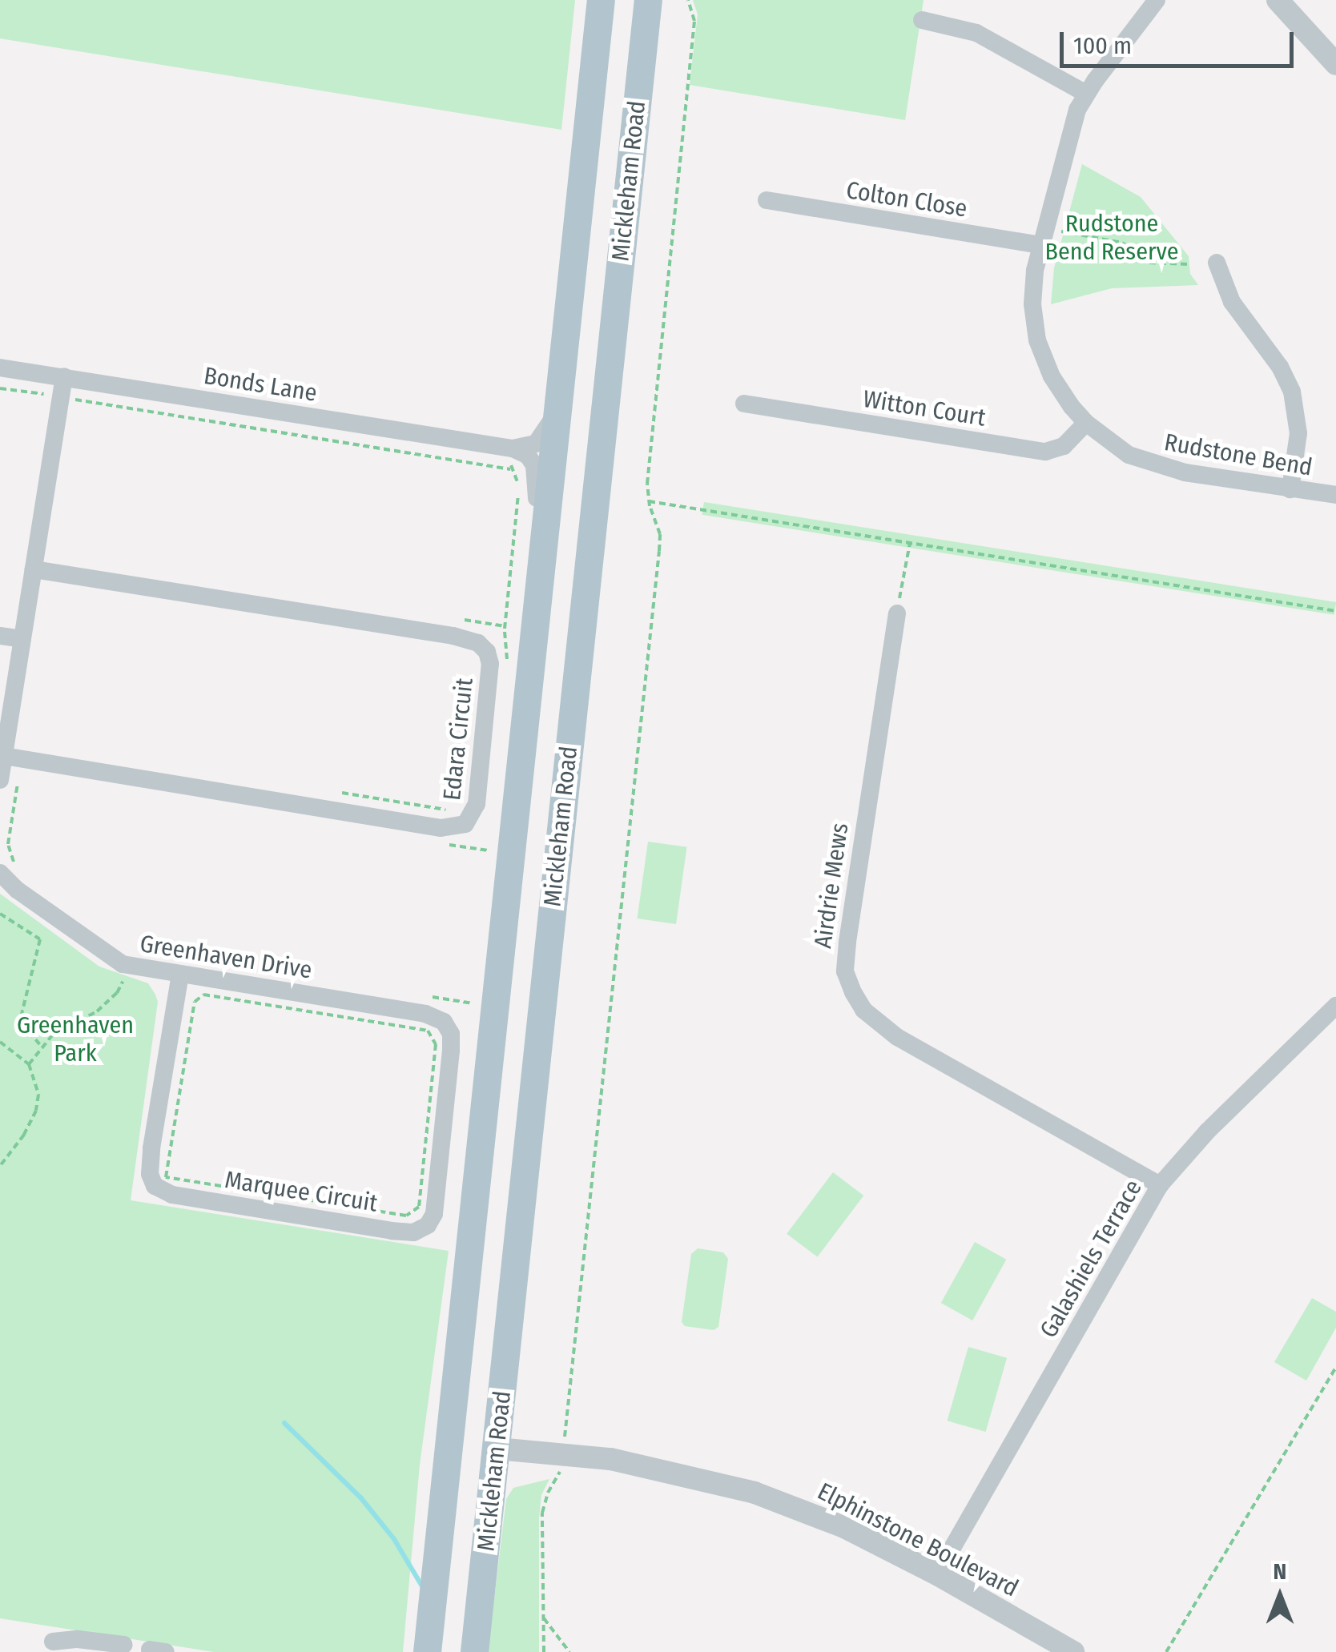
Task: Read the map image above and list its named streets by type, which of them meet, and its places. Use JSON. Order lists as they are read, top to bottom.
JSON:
{
  "streets": {
    "main road": ["Mickleham Road"],
    "street": [
      "Colton Close",
      "Bonds Lane",
      "Witton Court",
      "Rudstone Bend",
      "Edara Circuit",
      "Airdrie Mews",
      "Greenhaven Drive",
      "Marquee Circuit",
      "Galashiels Terrace",
      "Elphinstone Boulevard"
    ]
  },
  "crossings": [
    ["Mickleham Road", "Elphinstone Boulevard"],
    ["Colton Close", "Rudstone Bend"],
    ["Witton Court", "Rudstone Bend"],
    ["Airdrie Mews", "Galashiels Terrace"],
    ["Greenhaven Drive", "Marquee Circuit"],
    ["Galashiels Terrace", "Elphinstone Boulevard"]
  ],
  "parks": ["Rudstone Bend Reserve", "Greenhaven Park"],
  "scale_bar": "100 m",
  "north": "top"
}
